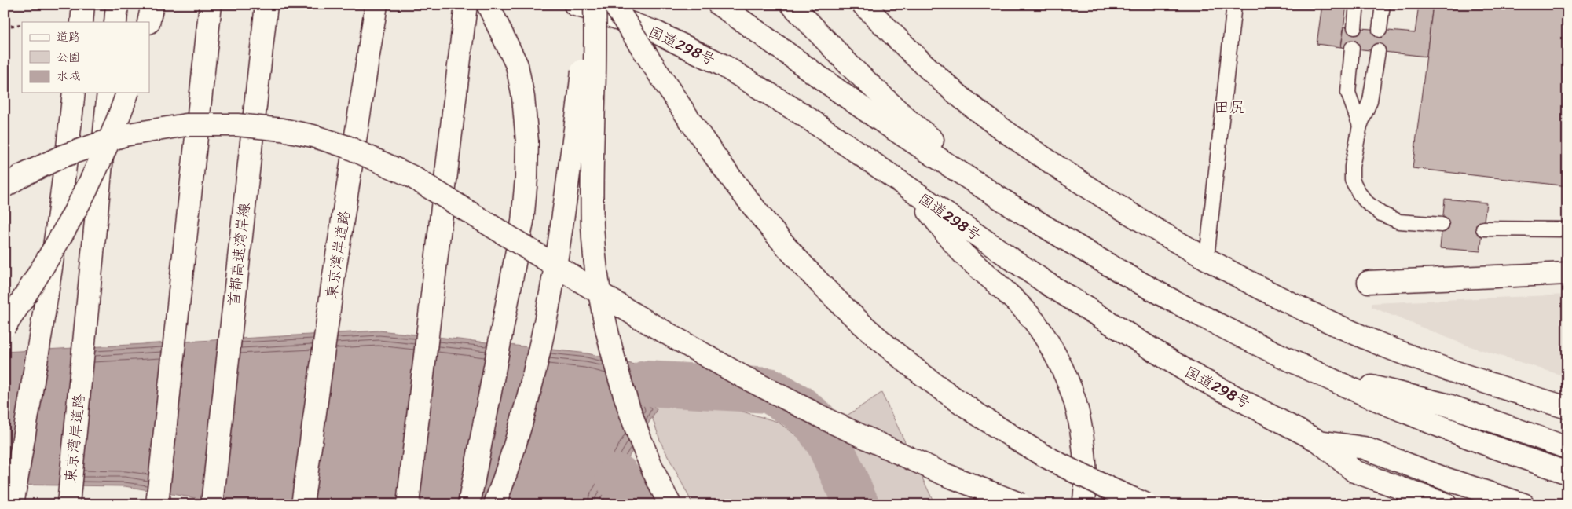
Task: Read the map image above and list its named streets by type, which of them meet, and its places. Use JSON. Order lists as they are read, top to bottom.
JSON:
{
  "streets": {
    "main road": ["国道298号", "首都高速湾岸線", "東京湾岸道路"]
  },
  "districts": ["田尻"],
  "legend": ["道路", "公園", "水域"]
}
